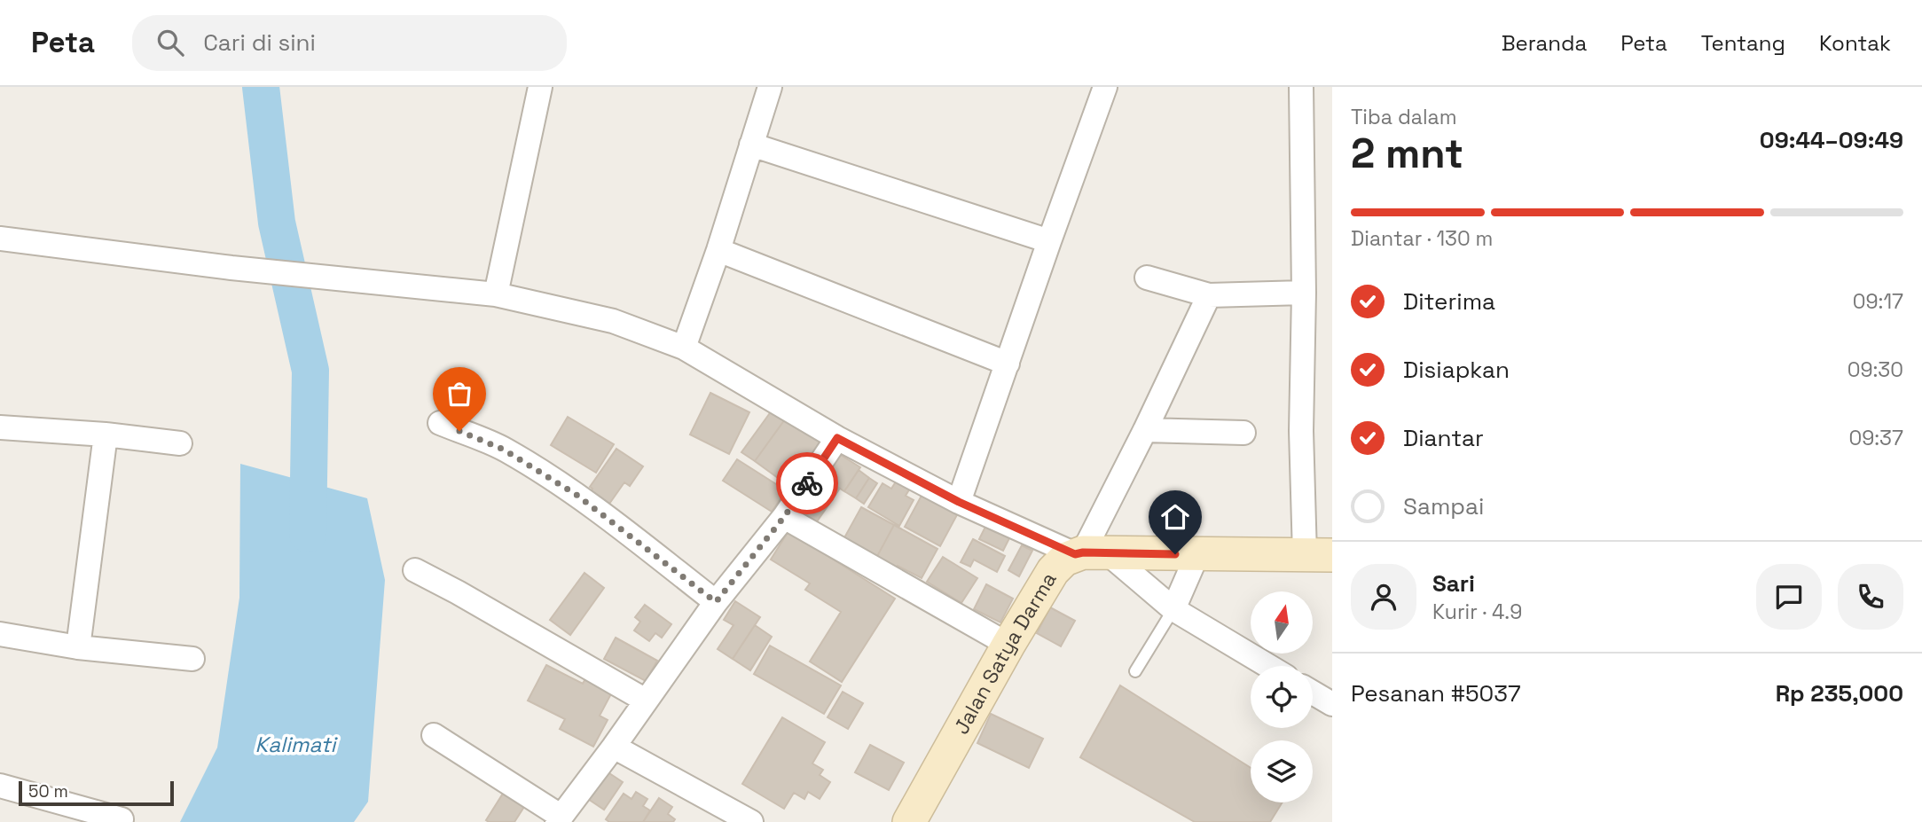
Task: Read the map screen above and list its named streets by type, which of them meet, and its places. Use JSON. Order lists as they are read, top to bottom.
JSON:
{
  "streets": {
    "main road": ["Jalan Satya Darma"]
  },
  "water": ["Kalimati"],
  "scale_bar": "50 m",
  "north": "top",
  "page": {
    "header": "Peta",
    "search": "Cari di sini",
    "nav": [
      "Beranda",
      "Peta",
      "Tentang",
      "Kontak"
    ],
    "heading": ["2 mnt", "Tiba dalam", "09:44–09:49"],
    "panel": [
      "Sari",
      "Kurir · 4.9",
      "Pesanan #5037",
      "Rp 235,000"
    ],
    "bar": "Diantar · 130 m",
    "list": [
      ["Diterima", "09:17"],
      ["Disiapkan", "09:30"],
      ["Diantar", "09:37"],
      "Sampai"
    ],
    "scale": "50 m"
  }
}
